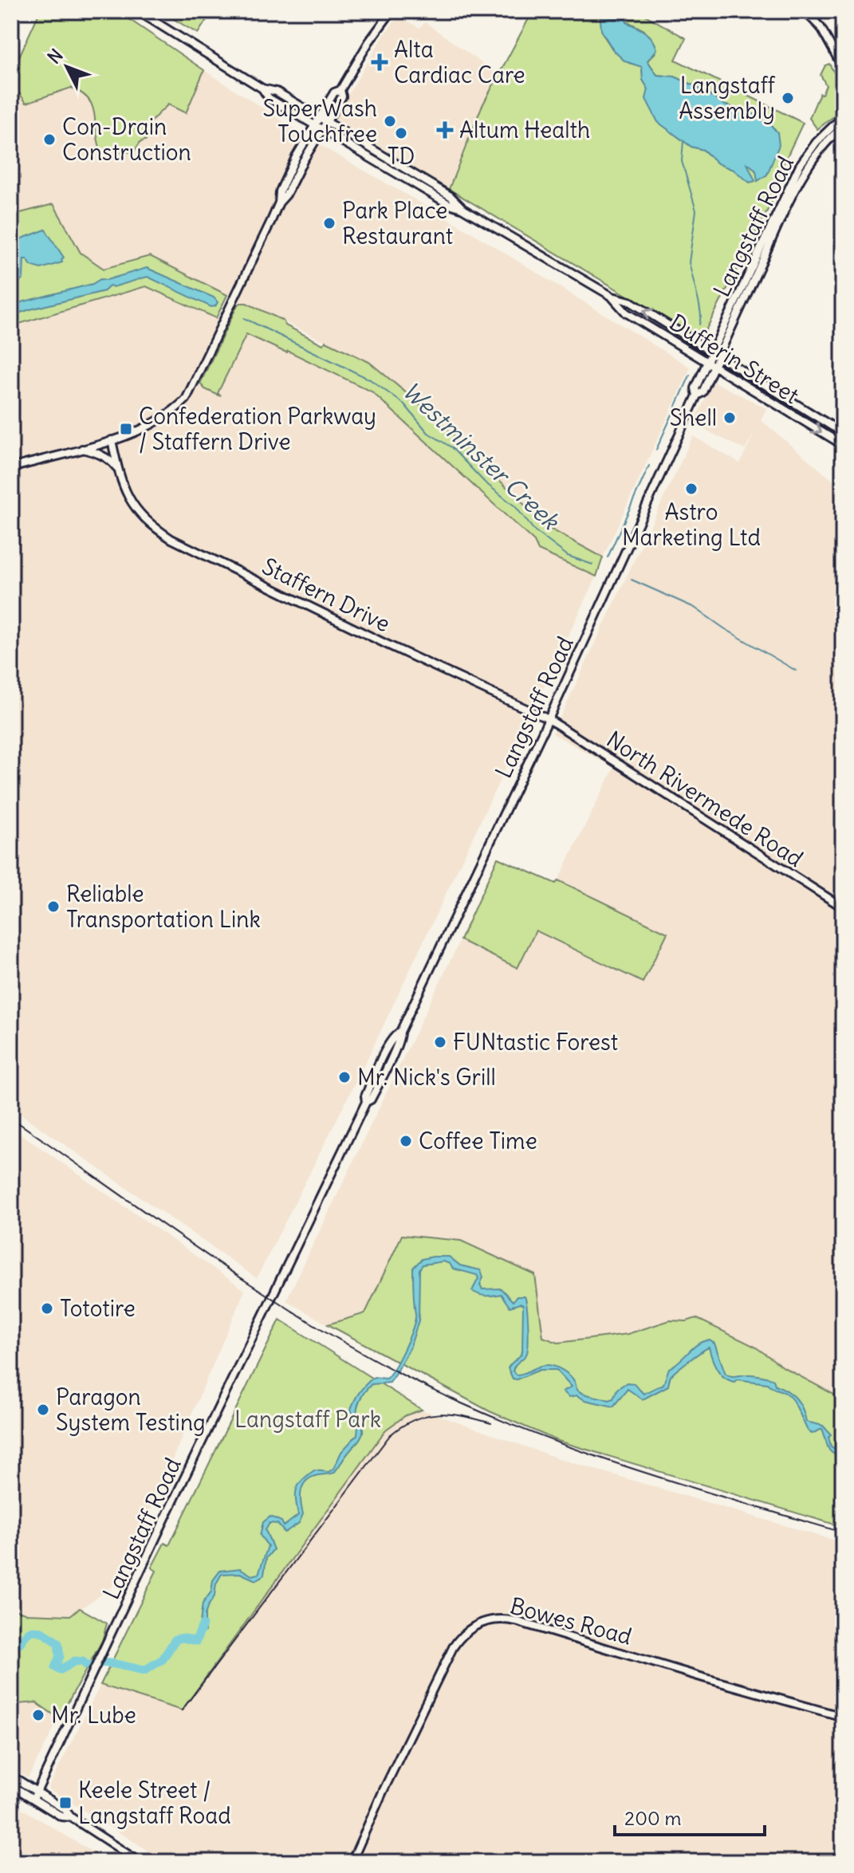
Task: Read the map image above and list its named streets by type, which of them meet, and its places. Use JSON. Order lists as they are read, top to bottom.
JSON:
{
  "streets": {
    "main road": [
      "Langstaff Road",
      "Dufferin Street",
      "Staffern Drive",
      "North Rivermede Road",
      "Bowes Road"
    ]
  },
  "crossings": [
    ["Langstaff Road", "Dufferin Street"],
    ["Langstaff Road", "Staffern Drive"],
    ["Langstaff Road", "North Rivermede Road"],
    ["Staffern Drive", "North Rivermede Road"]
  ],
  "water": ["Westminster Creek"],
  "parks": ["Langstaff Park"],
  "places": {
    "health": ["Alta Cardiac Care", "Altum Health"],
    "other": [
      "Langstaff Assembly",
      "SuperWash Touchfree",
      "TD",
      "Con-Drain Construction",
      "Park Place Restaurant",
      "Shell",
      "Astro Marketing Ltd",
      "Reliable Transportation Link",
      "FUNtastic Forest",
      "Mr. Nick's Grill",
      "Coffee Time",
      "Tototire",
      "Paragon System Testing",
      "Mr. Lube"
    ],
    "transit": ["Confederation Parkway / Staffern Drive", "Keele Street / Langstaff Road"]
  },
  "scale_bar": "200 m",
  "north": "top left"
}
